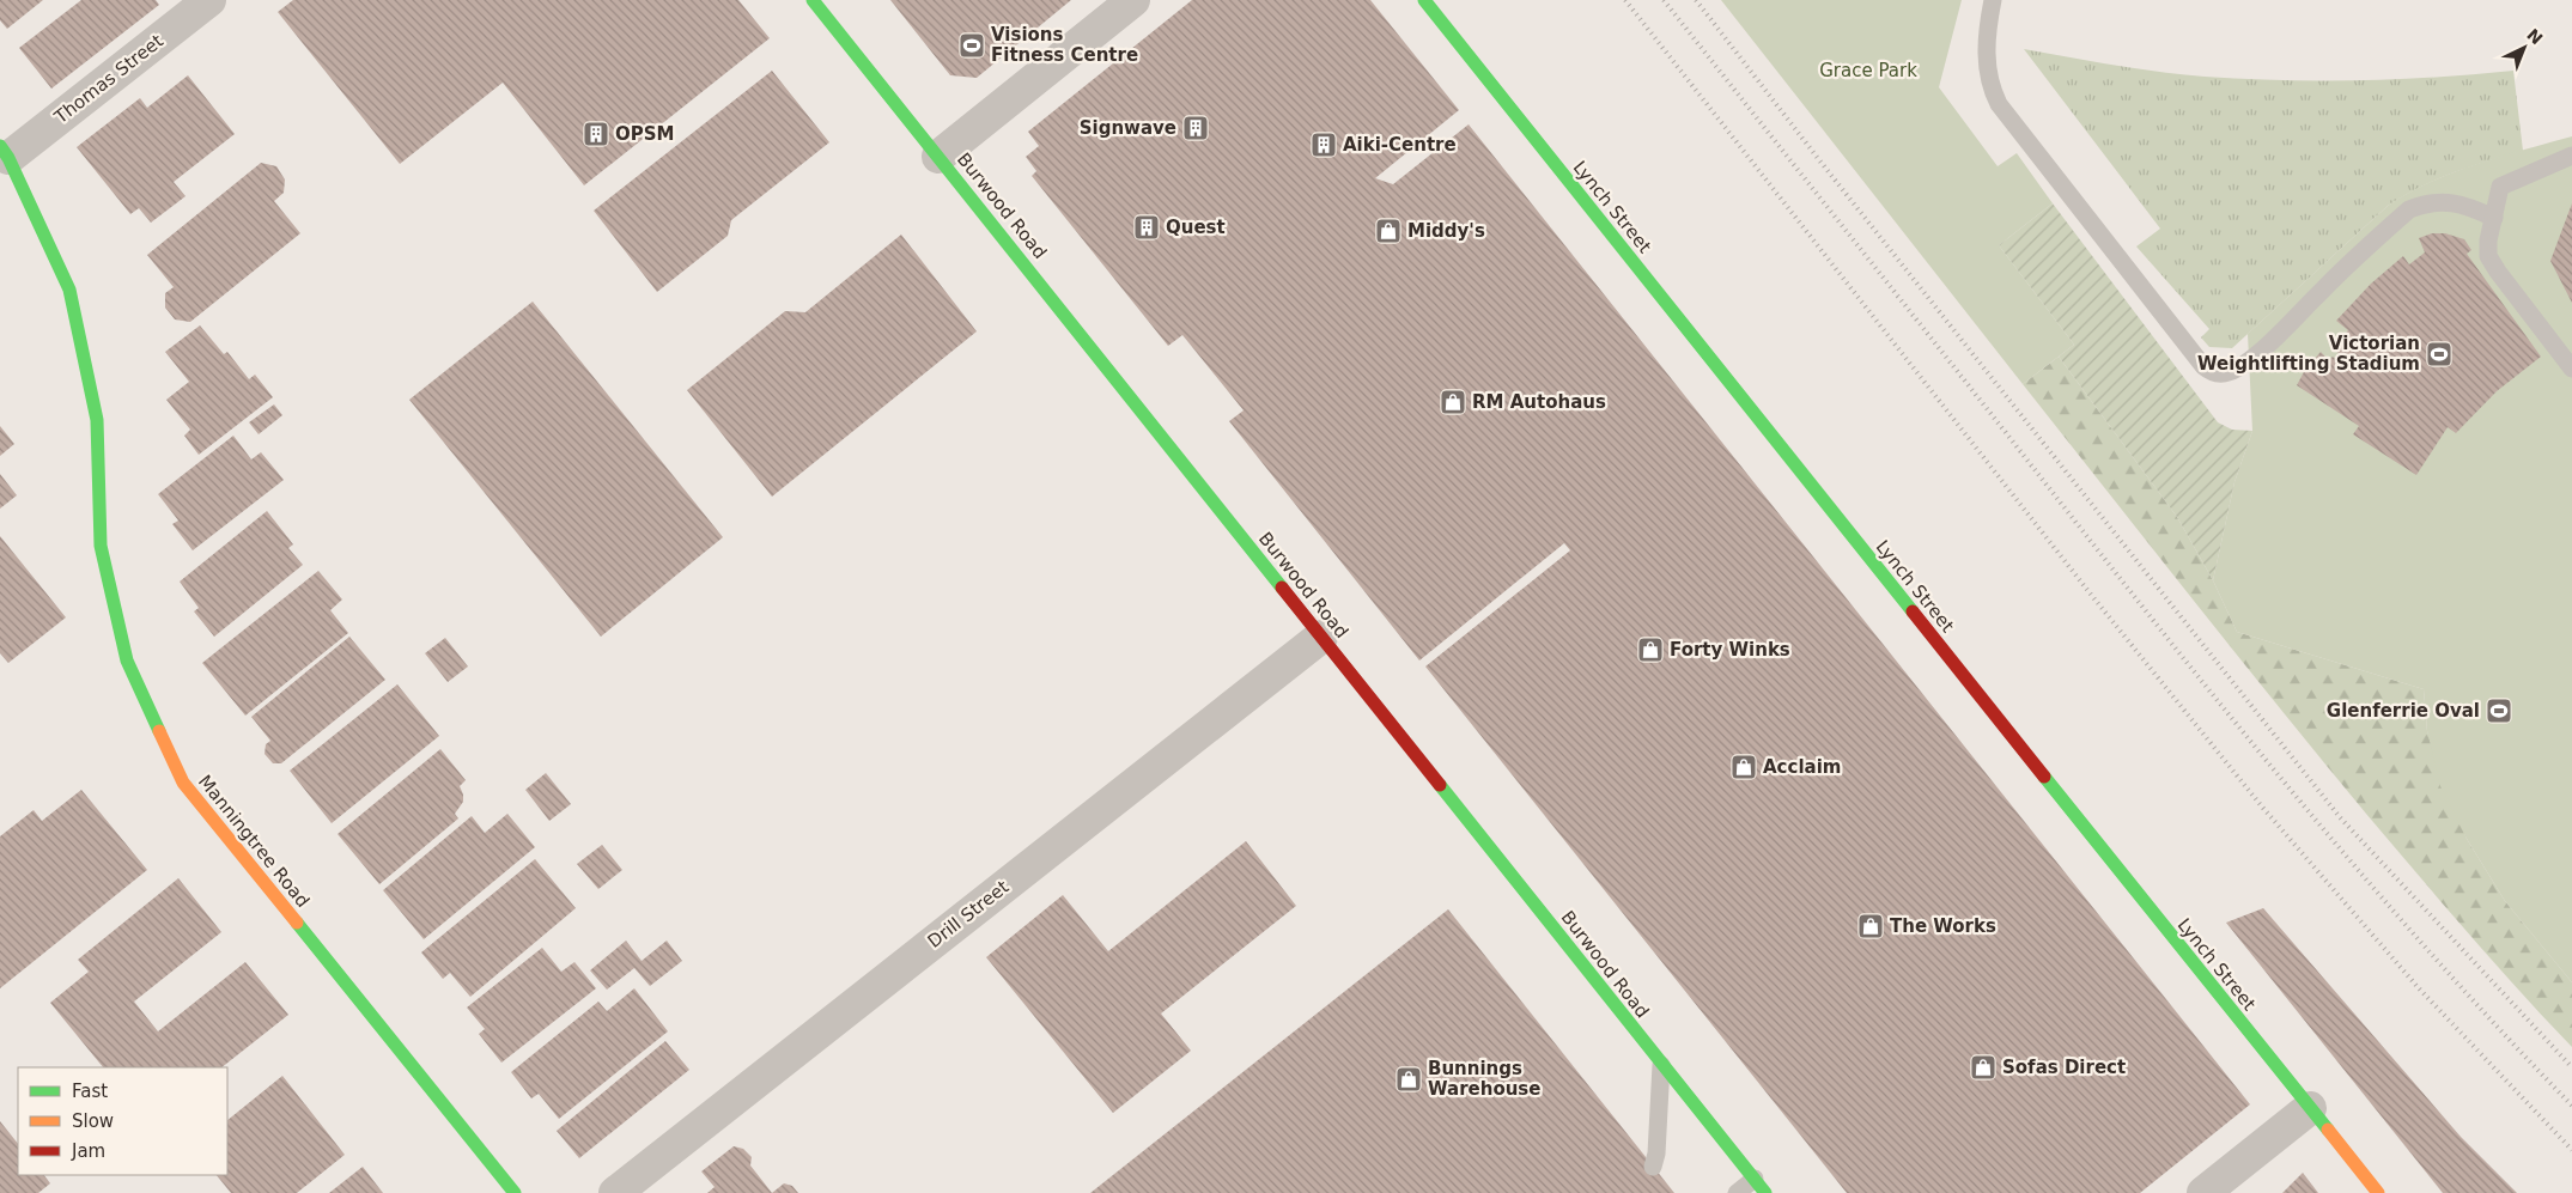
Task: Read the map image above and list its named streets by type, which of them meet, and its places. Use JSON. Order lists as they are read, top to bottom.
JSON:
{
  "streets": {
    "street": [
      "Thomas Street",
      "Burwood Road",
      "Lynch Street",
      "Manningtree Road",
      "Drill Street"
    ]
  },
  "crossings": [
    ["Thomas Street", "Manningtree Road"],
    ["Burwood Road", "Drill Street"]
  ],
  "parks": ["Grace Park"],
  "places": {
    "sports": ["Visions Fitness Centre", "Victorian Weightlifting Stadium", "Glenferrie Oval"],
    "building": [
      "Signwave",
      "OPSM",
      "Aiki-Centre",
      "Quest"
    ],
    "shop": [
      "Middy's",
      "RM Autohaus",
      "Forty Winks",
      "Acclaim",
      "The Works",
      "Sofas Direct",
      "Bunnings Warehouse"
    ]
  },
  "legend": ["Fast", "Slow", "Jam"],
  "north": "top right"
}
